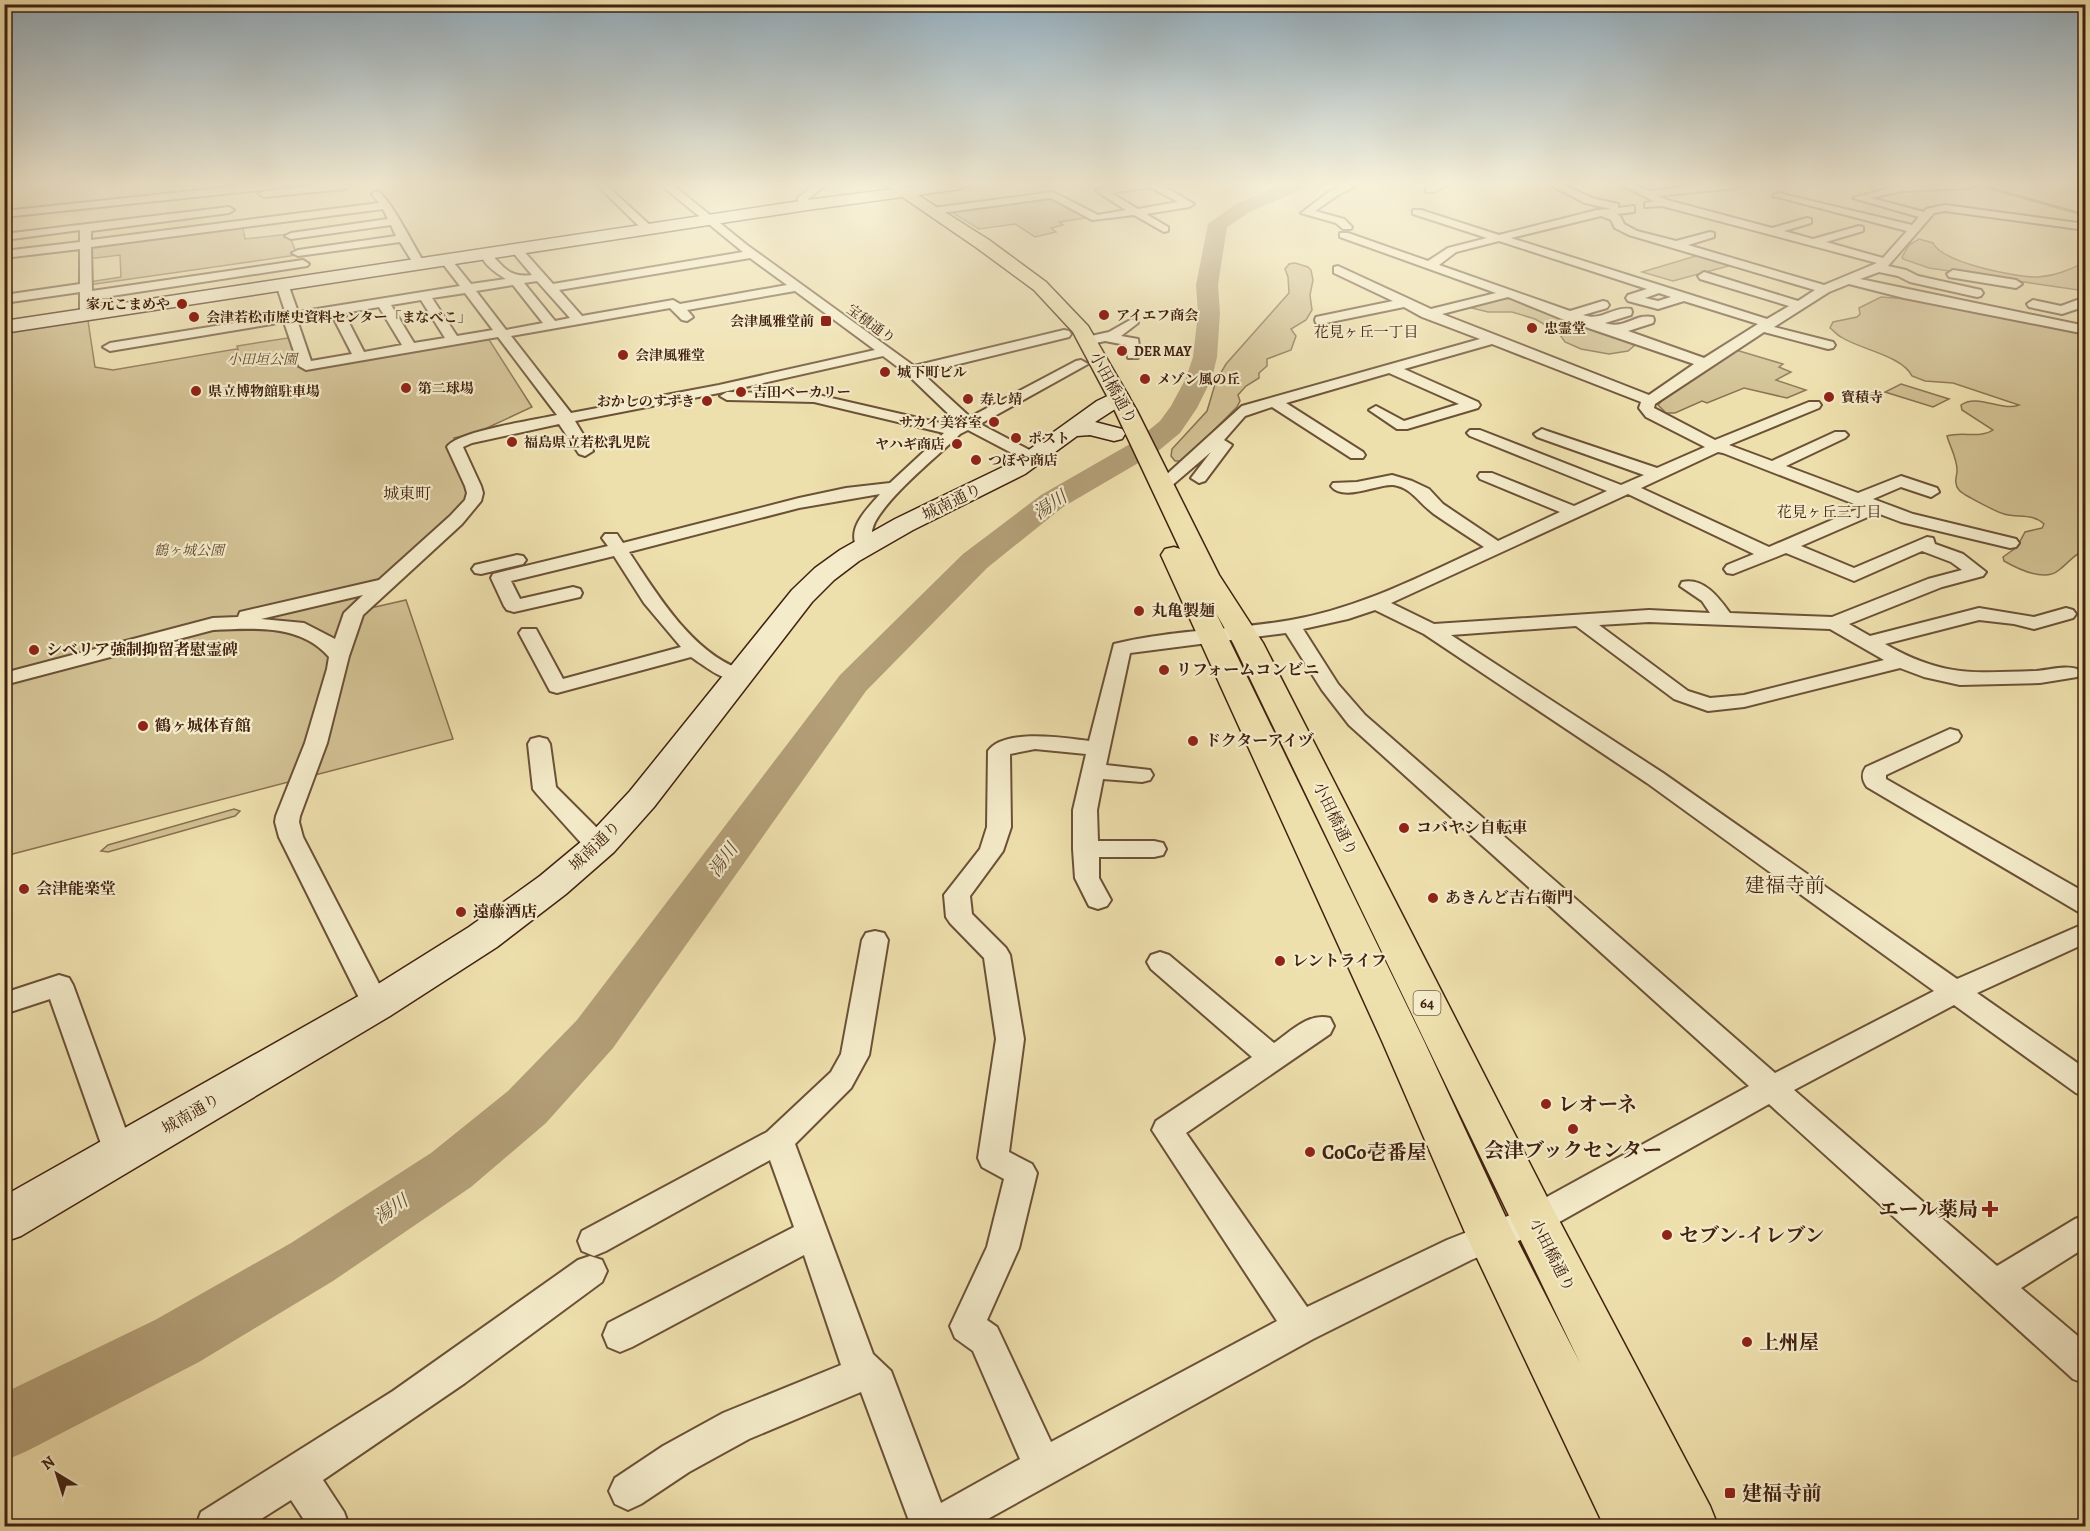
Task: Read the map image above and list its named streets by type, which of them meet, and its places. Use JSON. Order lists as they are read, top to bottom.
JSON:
{
  "streets": {
    "main road": ["小田橋通り", "64"],
    "street": ["宝積通り", "城南通り"]
  },
  "crossings": [
    ["宝積通り", "城南通り"],
    ["小田橋通り", "城南通り"]
  ],
  "districts": [
    "花見ヶ丘一丁目",
    "城東町",
    "花見ヶ丘三丁目",
    "建福寺前"
  ],
  "water": ["湯川"],
  "parks": ["小田垣公園", "鶴ヶ城公園"],
  "places": {
    "other": [
      "家元こまめや",
      "アイエフ商会",
      "会津若松市歴史資料センター「まなべこ」",
      "忠霊堂",
      "DER MAY",
      "会津風雅堂",
      "城下町ビル",
      "メゾン風の丘",
      "第二球場",
      "県立博物館駐車場",
      "吉田ベーカリー",
      "寳積寺",
      "寿し靖",
      "おかしのすずき",
      "サカイ美容室",
      "ポスト",
      "福島県立若松乳児院",
      "ヤハギ商店",
      "つぼや商店",
      "丸亀製麺",
      "シベリア強制抑留者慰霊碑",
      "リフォームコンビニ",
      "鶴ヶ城体育館",
      "ドクターアイヅ",
      "コバヤシ自転車",
      "会津能楽堂",
      "あきんど吉右衛門",
      "遠藤酒店",
      "レントライフ",
      "レオーネ",
      "会津ブックセンター",
      "CoCo壱番屋",
      "セブン-イレブン",
      "上州屋"
    ],
    "transit": ["会津風雅堂前", "建福寺前"],
    "health": ["エール薬局"]
  },
  "north": "top left"
}
